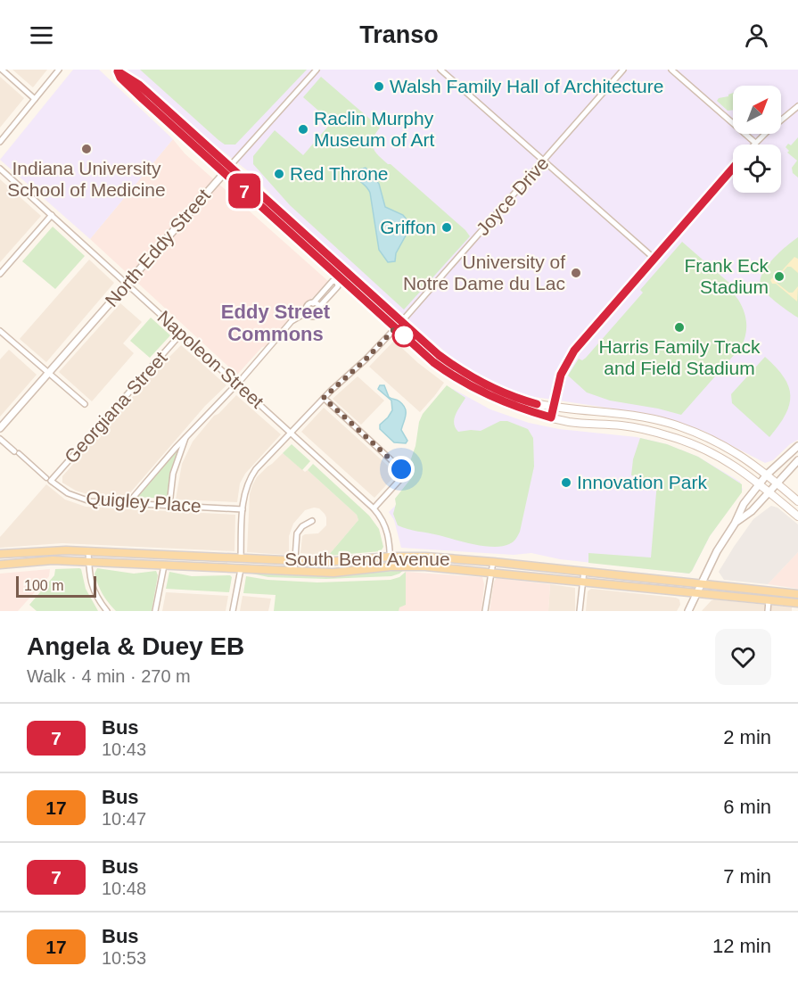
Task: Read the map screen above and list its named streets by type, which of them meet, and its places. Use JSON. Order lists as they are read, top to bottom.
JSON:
{
  "streets": {
    "main road": ["South Bend Avenue"],
    "street": [
      "Joyce Drive",
      "North Eddy Street",
      "Napoleon Street",
      "Georgiana Street",
      "Quigley Place"
    ]
  },
  "crossings": [
    ["Joyce Drive", "Napoleon Street"],
    ["Joyce Drive", "Quigley Place"],
    ["Joyce Drive", "South Bend Avenue"],
    ["North Eddy Street", "Napoleon Street"],
    ["Napoleon Street", "Georgiana Street"],
    ["Napoleon Street", "South Bend Avenue"],
    ["Georgiana Street", "Quigley Place"]
  ],
  "districts": ["Eddy Street Commons"],
  "places": [
    "Walsh Family Hall of Architecture",
    "Raclin Murphy Museum of Art",
    "Indiana University School of Medicine",
    "Red Throne",
    "Griffon",
    "University of Notre Dame du Lac",
    "Frank Eck Stadium",
    "Harris Family Track and Field Stadium",
    "Innovation Park"
  ],
  "lines": ["bus line 7"],
  "scale_bar": "100 m",
  "north": "top right",
  "page": {
    "header": "Transo",
    "on_map": "7",
    "scale": "100 m",
    "heading": ["Angela & Duey EB", "Walk · 4 min · 270 m"],
    "list": [
      {
        "mark": "7",
        "name": "Bus",
        "note": "10:43",
        "value": "2 min"
      },
      {
        "mark": "17",
        "name": "Bus",
        "note": "10:47",
        "value": "6 min"
      },
      {
        "mark": "7",
        "name": "Bus",
        "note": "10:48",
        "value": "7 min"
      },
      {
        "mark": "17",
        "name": "Bus",
        "note": "10:53",
        "value": "12 min"
      }
    ]
  }
}
